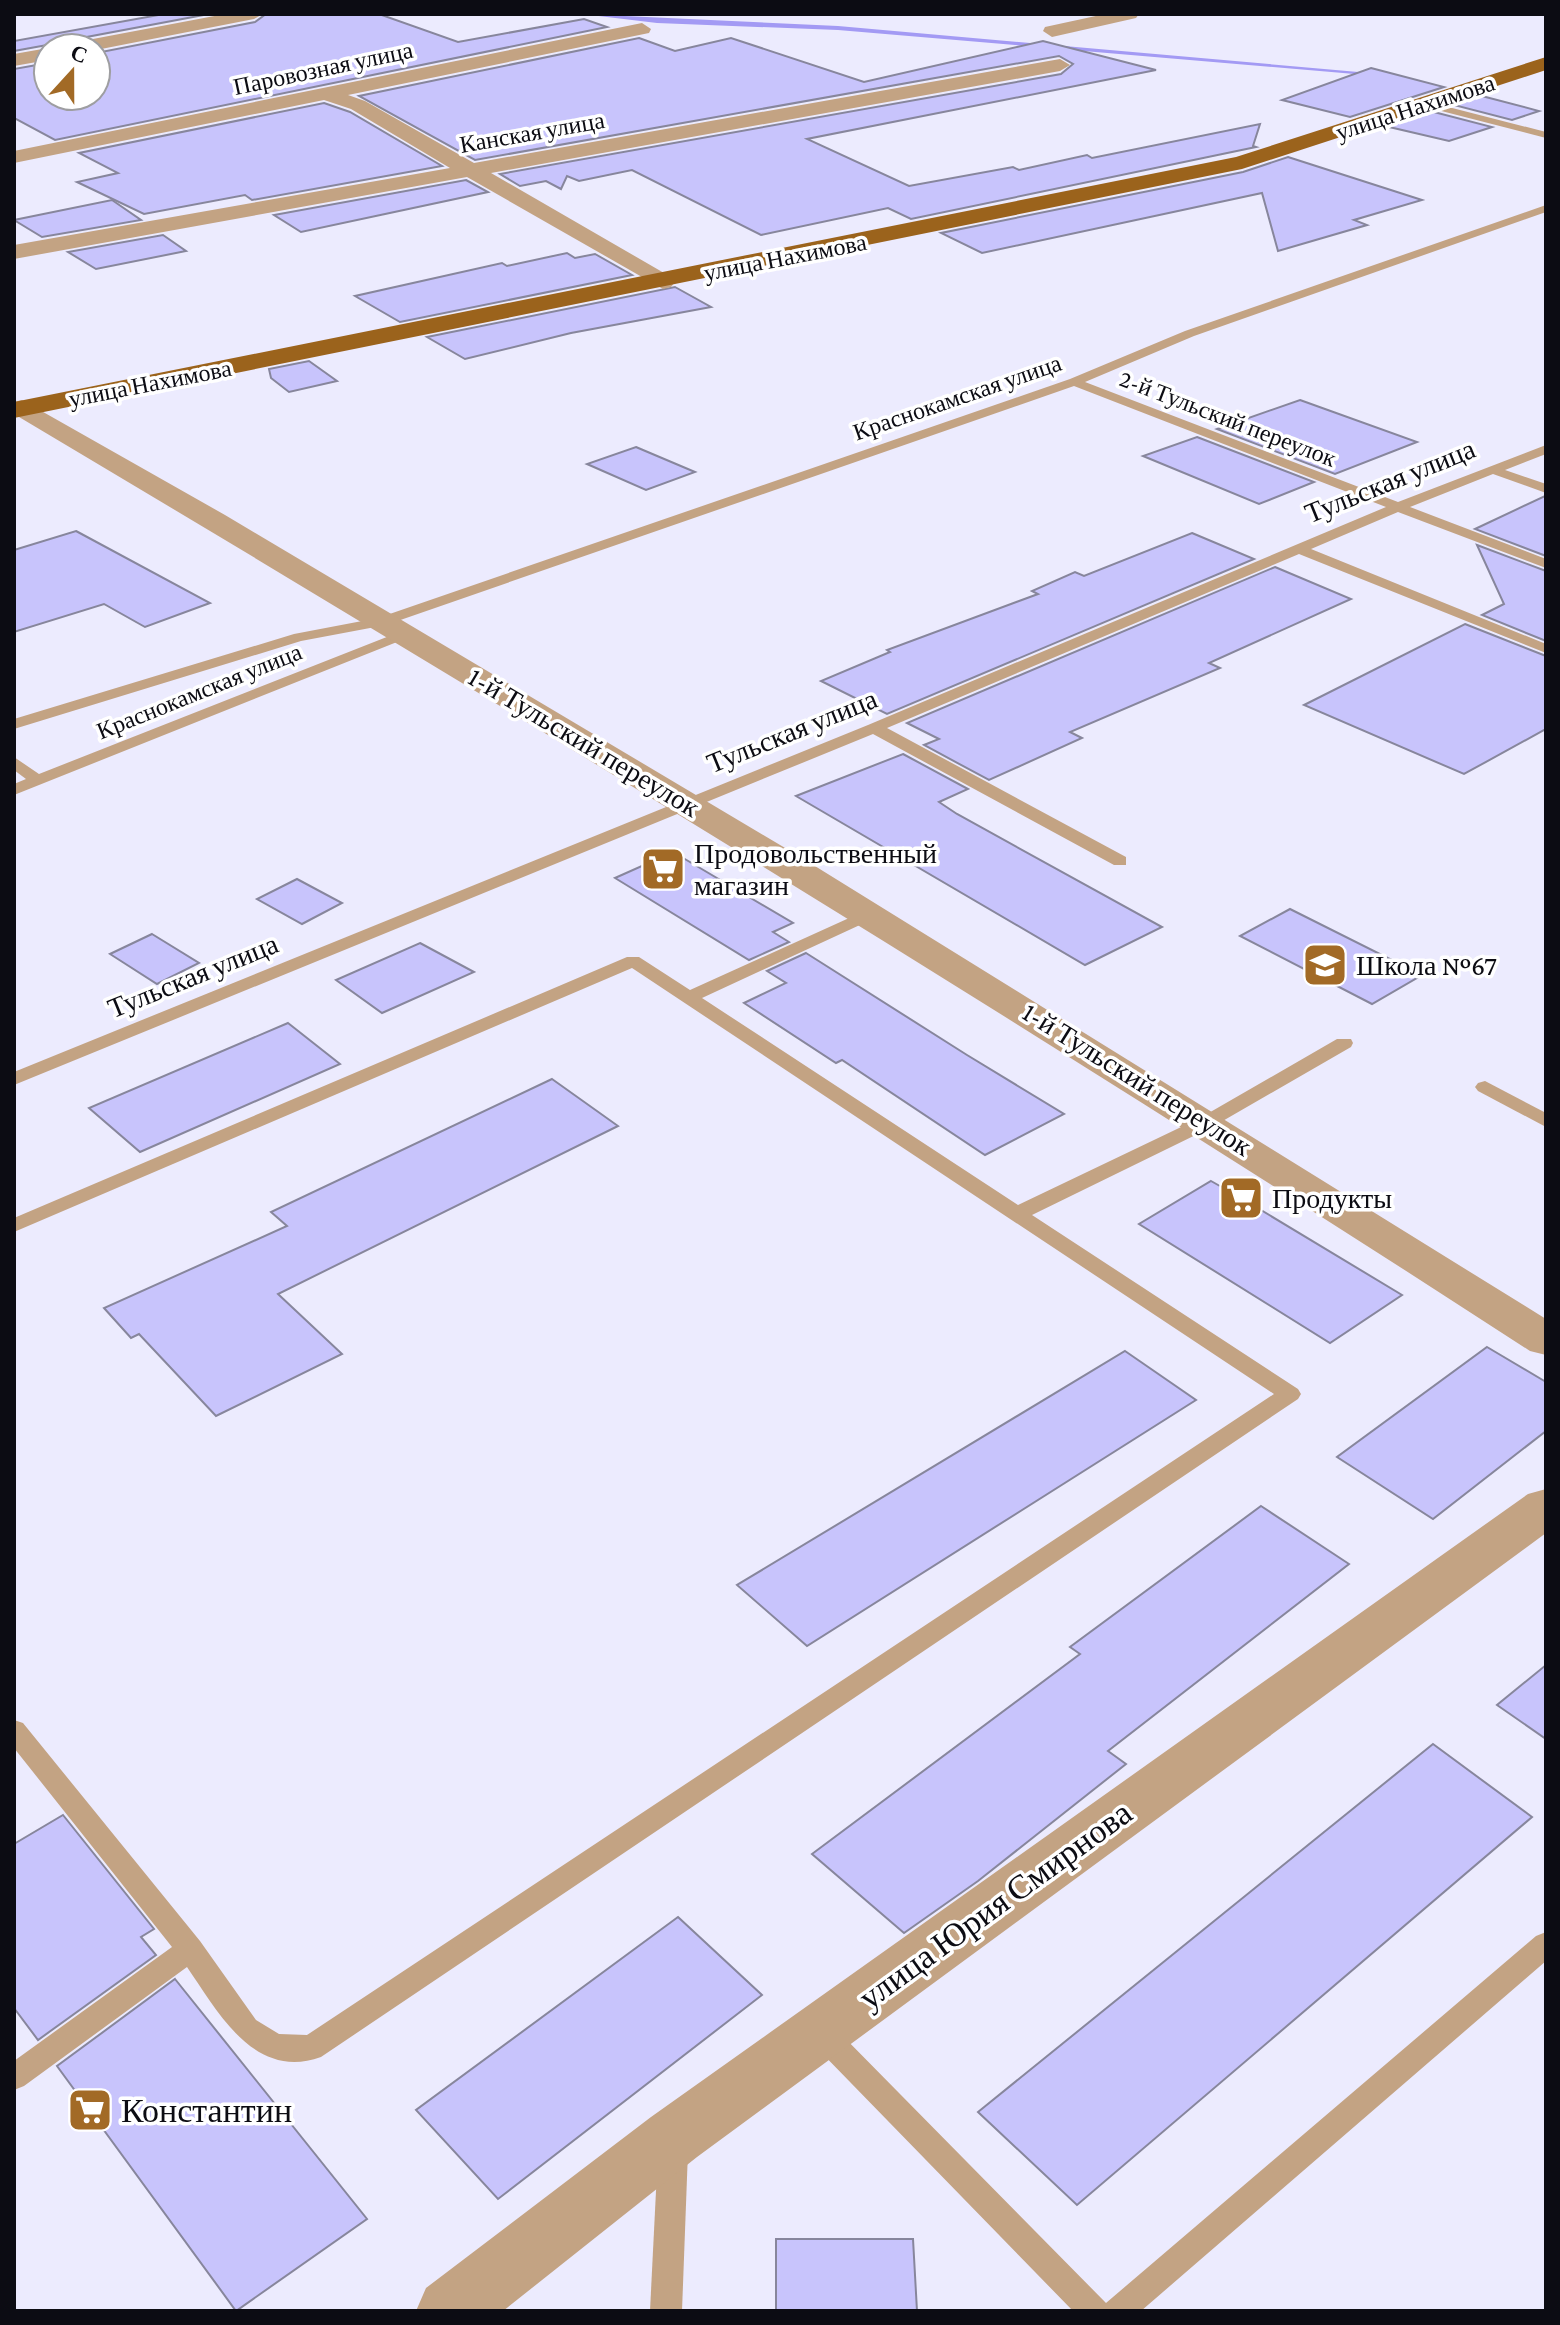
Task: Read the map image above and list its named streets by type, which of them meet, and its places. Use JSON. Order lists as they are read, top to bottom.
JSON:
{
  "streets": {
    "main road": ["улица Нахимова"],
    "street": [
      "Паровозная улица",
      "Канская улица",
      "1-й Тульский переулок",
      "улица Юрия Смирнова"
    ],
    "lane": ["Краснокамская улица", "2-й Тульский переулок", "Тульская улица"]
  },
  "crossings": [
    ["улица Нахимова", "1-й Тульский переулок"],
    ["Краснокамская улица", "2-й Тульский переулок"],
    ["Краснокамская улица", "1-й Тульский переулок"],
    ["2-й Тульский переулок", "Тульская улица"],
    ["Тульская улица", "1-й Тульский переулок"]
  ],
  "places": {
    "supermarket": ["Продовольственный магазин", "Продукты", "Константин"],
    "school or university": ["Школа №67"]
  },
  "north": "top"
}
